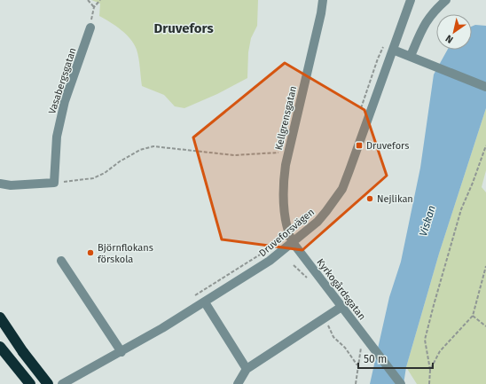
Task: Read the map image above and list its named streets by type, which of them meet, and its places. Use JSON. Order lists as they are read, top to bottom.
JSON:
{
  "streets": {
    "street": [
      "Vasabergsgatan",
      "Kellgrensgatan",
      "Druveforsvägen",
      "Kyrkogårdsgatan"
    ]
  },
  "crossings": [
    ["Kellgrensgatan", "Druveforsvägen"],
    ["Kellgrensgatan", "Kyrkogårdsgatan"],
    ["Druveforsvägen", "Kyrkogårdsgatan"]
  ],
  "districts": ["Druvefors"],
  "water": ["Viskan"],
  "places": {
    "transit": ["Druvefors"],
    "other": ["Nejlikan", "Björnflokans förskola"]
  },
  "scale_bar": "50 m",
  "north": "bottom left"
}
